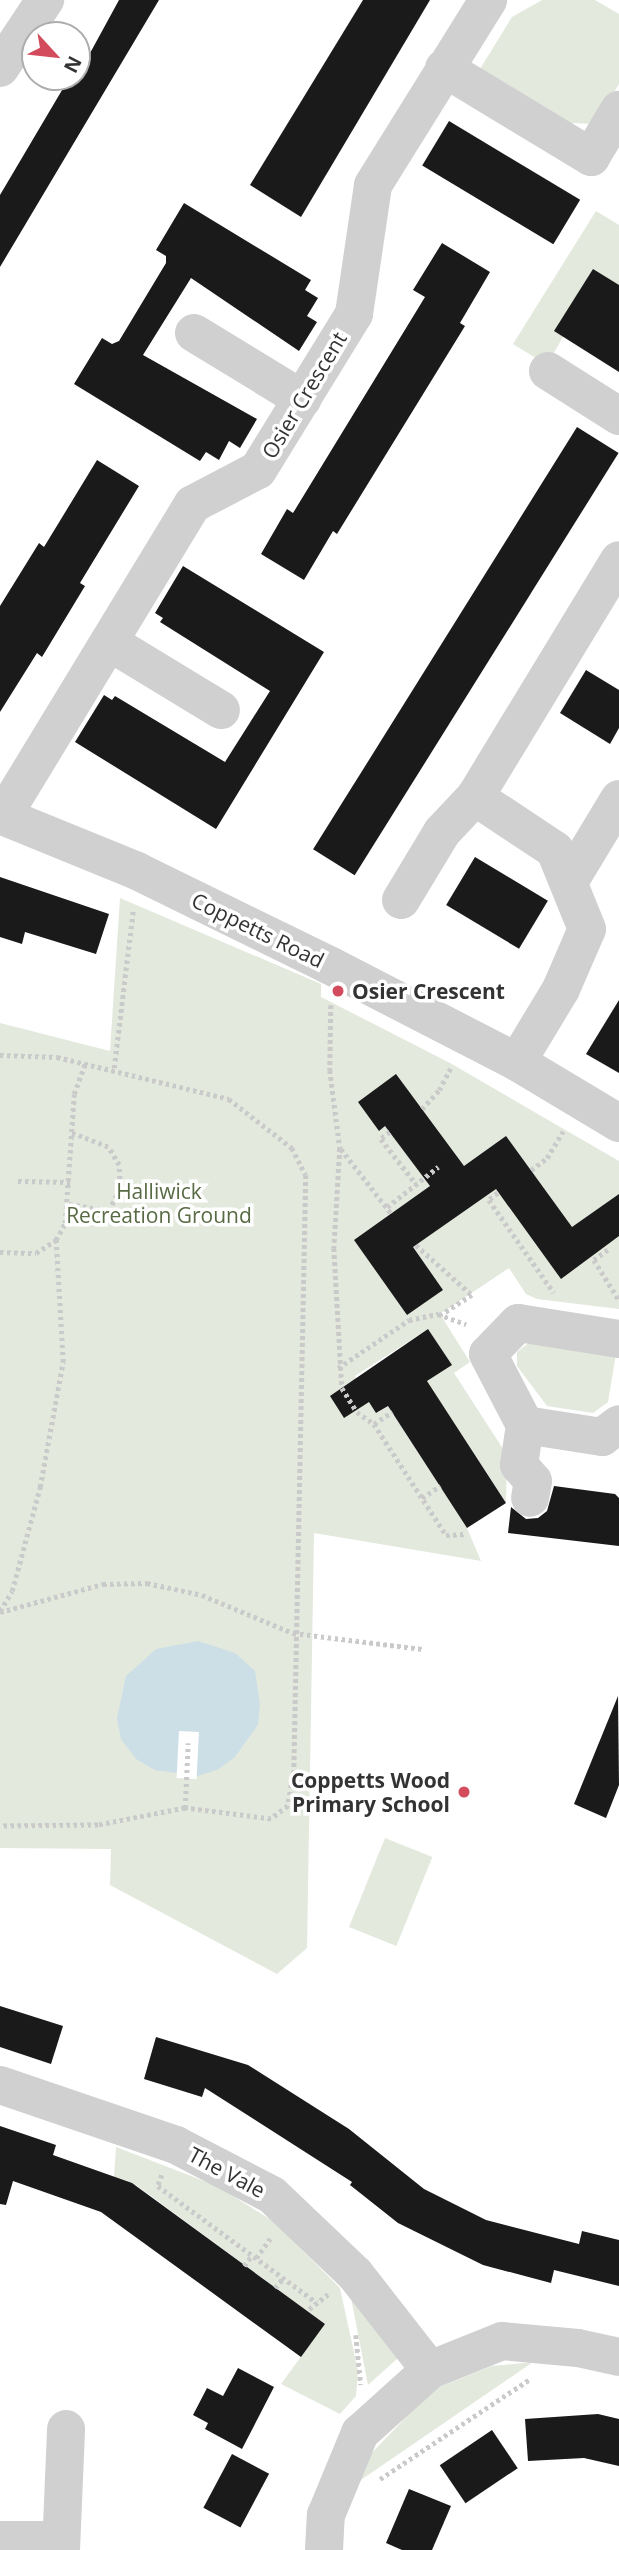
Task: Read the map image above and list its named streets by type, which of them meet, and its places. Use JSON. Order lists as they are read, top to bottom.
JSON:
{
  "streets": {
    "street": ["Osier Crescent", "Coppetts Road", "The Vale"]
  },
  "crossings": [
    ["Osier Crescent", "Coppetts Road"]
  ],
  "parks": ["Halliwick Recreation Ground"],
  "places": ["Osier Crescent", "Coppetts Wood Primary School"],
  "north": "bottom right"
}
